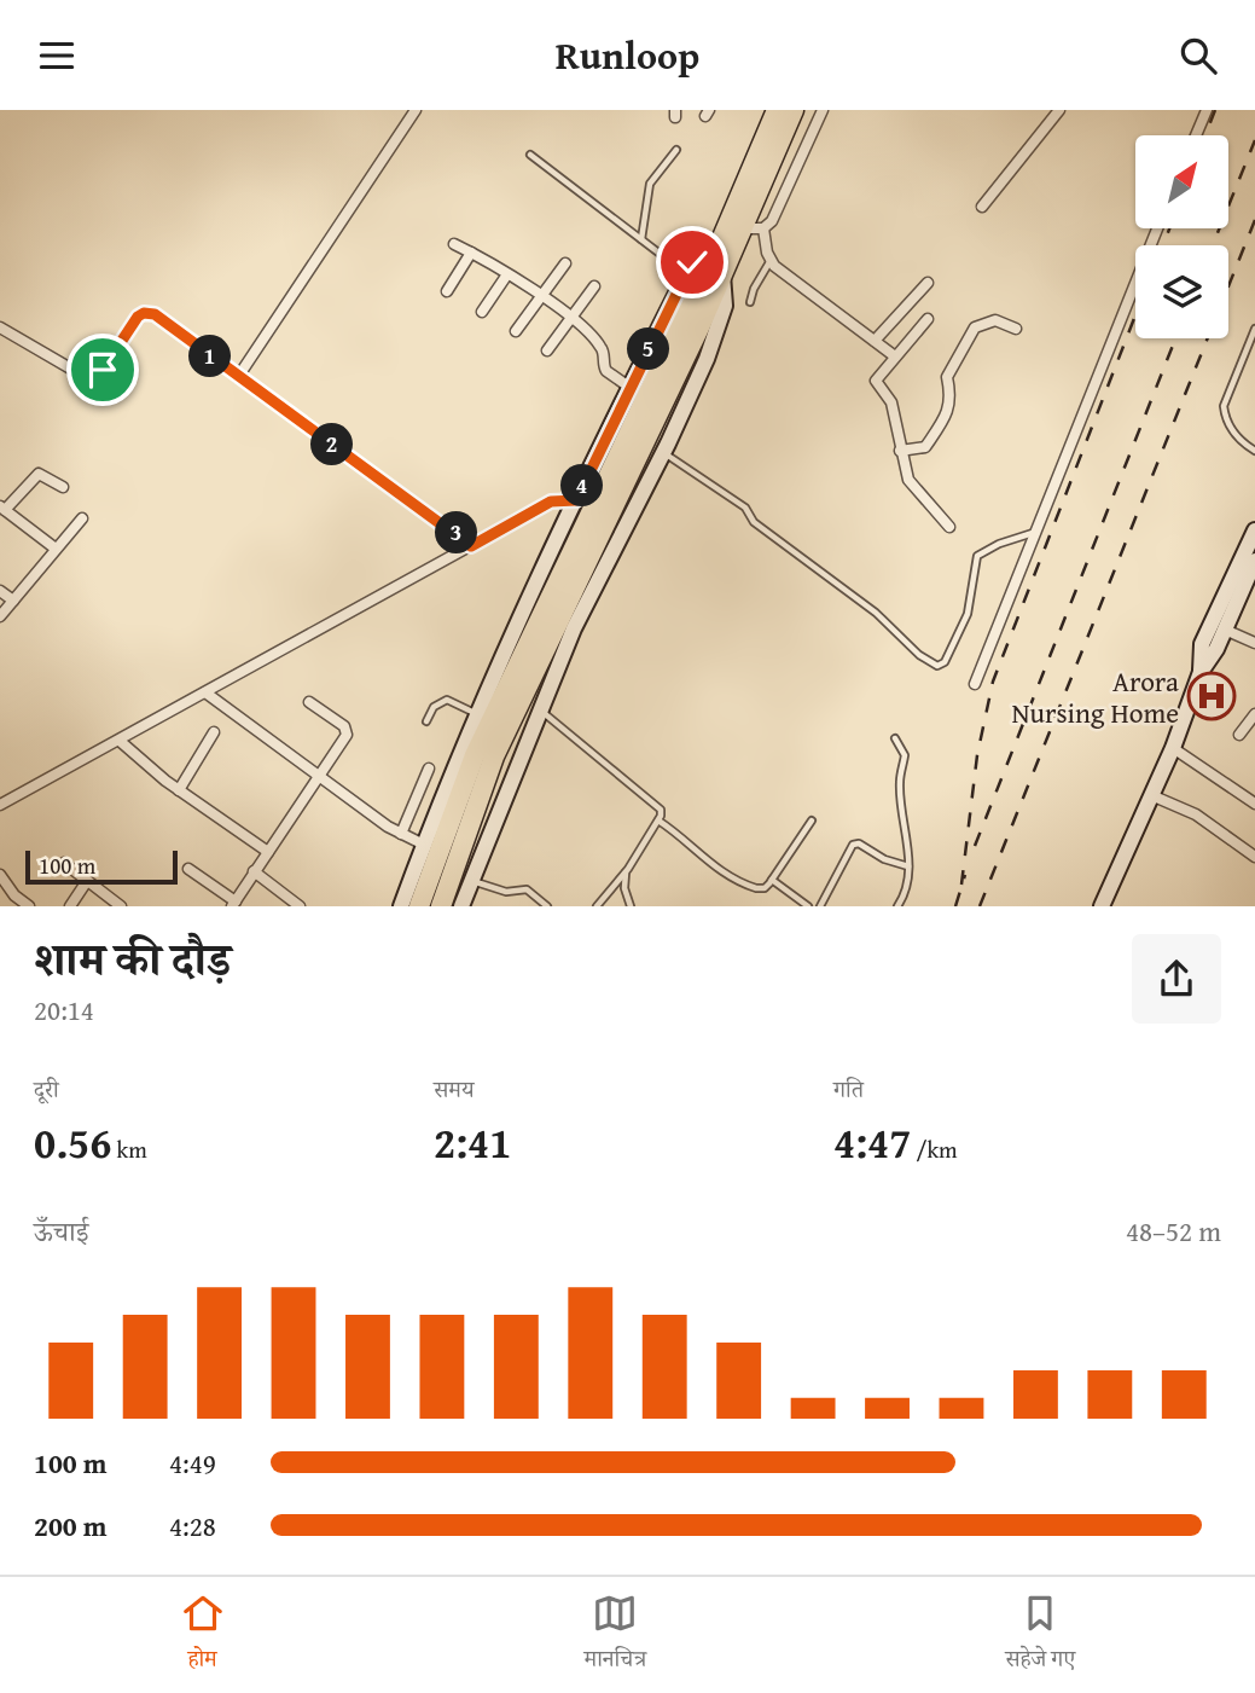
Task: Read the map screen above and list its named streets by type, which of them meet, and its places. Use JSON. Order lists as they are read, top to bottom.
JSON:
{
  "places": {
    "hospital": ["Arora Nursing Home"]
  },
  "scale_bar": "100 m",
  "north": "top right",
  "page": {
    "header": "Runloop",
    "pins": [
      "5",
      "1",
      "2",
      "4",
      "3"
    ],
    "scale": "100 m",
    "heading": ["शाम की दौड़", "20:14"],
    "stats": [
      ["दूरी", "0.56 km"],
      ["समय", "2:41"],
      ["गति", "4:47 /km"]
    ],
    "chart": ["ऊँचाई", "48–52 m"],
    "list": [
      {
        "name": "100 m",
        "note": "4:49"
      },
      {
        "name": "200 m",
        "note": "4:28"
      }
    ],
    "tabs": ["होम", "मानचित्र", "सहेजे गए"]
  }
}
